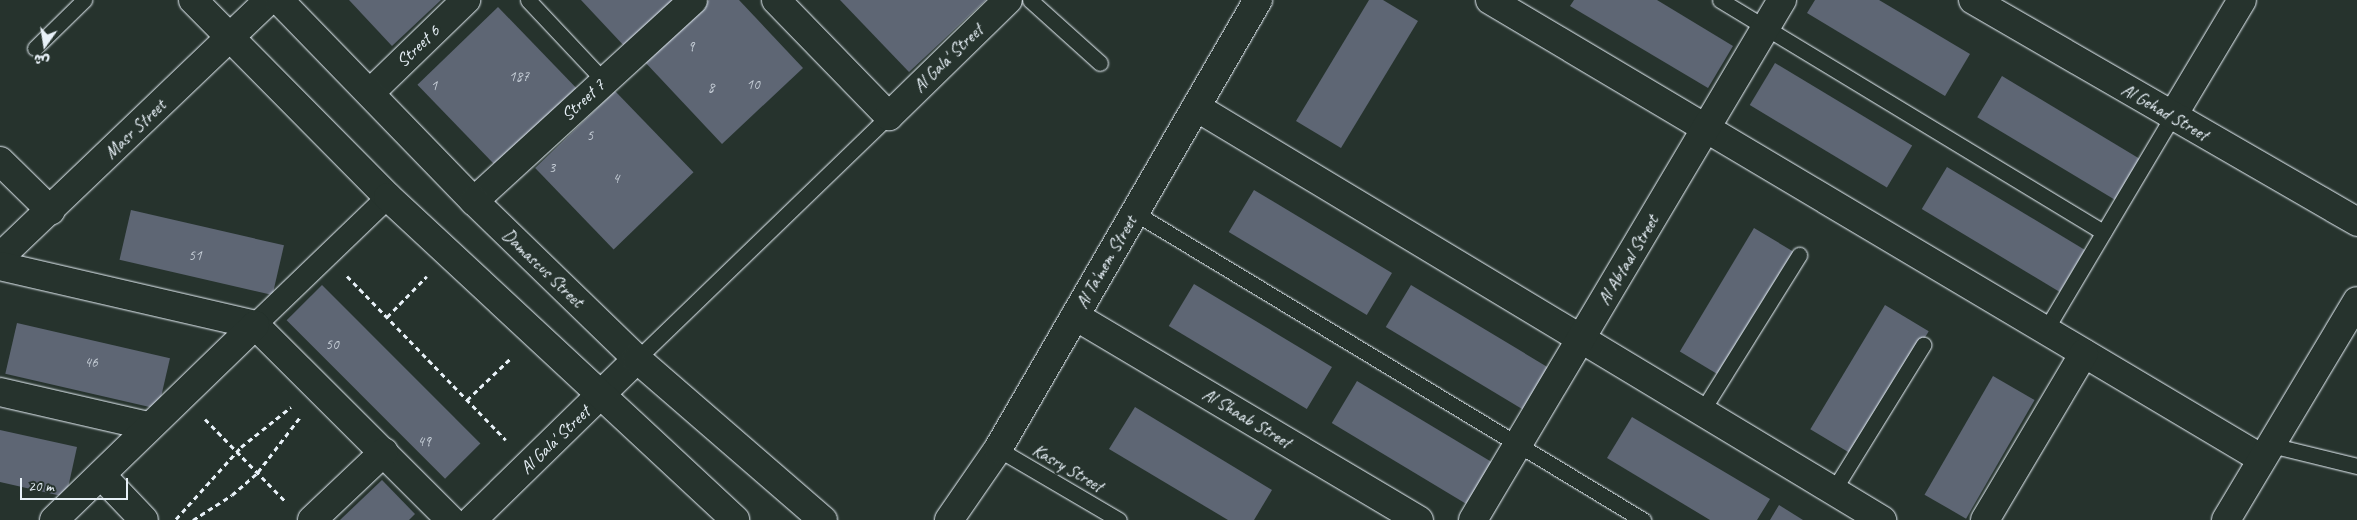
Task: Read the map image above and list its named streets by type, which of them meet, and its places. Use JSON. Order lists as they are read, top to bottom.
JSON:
{
  "streets": {
    "street": [
      "Street 6",
      "Al Gala' Street",
      "Street 7",
      "Al Gehad Street",
      "Masr Street",
      "Al Abtaal Street",
      "Al Ta'mem Street",
      "Damascus Street",
      "Al Shaab Street"
    ],
    "lane": ["Kasry Street"]
  },
  "crossings": [
    ["Street 6", "Damascus Street"],
    ["Al Gala' Street", "Damascus Street"],
    ["Street 7", "Damascus Street"],
    ["Al Ta'mem Street", "Al Shaab Street"],
    ["Al Ta'mem Street", "Kasry Street"]
  ],
  "house_numbers": [
    "9",
    "187",
    "10",
    "1",
    "8",
    "5",
    "3",
    "4",
    "51",
    "50",
    "46",
    "49"
  ],
  "scale_bar": "20 m",
  "north": "bottom"
}
